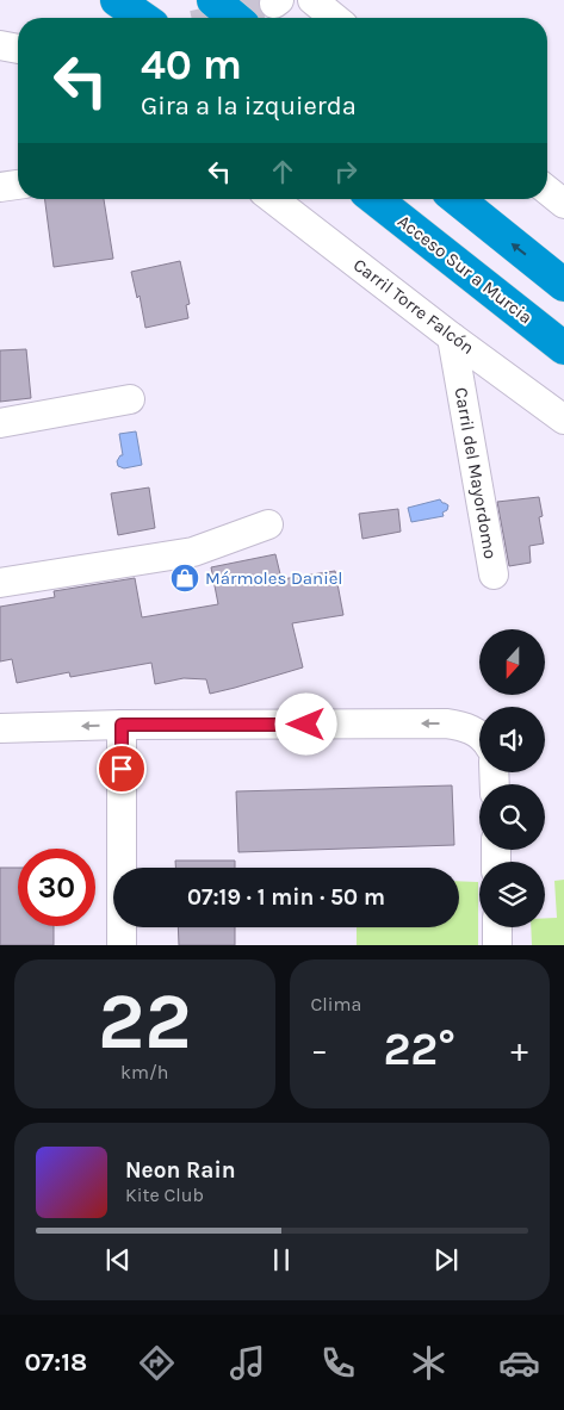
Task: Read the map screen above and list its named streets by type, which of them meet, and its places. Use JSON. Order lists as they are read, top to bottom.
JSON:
{
  "streets": {
    "highway": ["Acceso Sur a Murcia"],
    "street": ["Carril Torre Falcón", "Carril del Mayordomo"]
  },
  "crossings": [
    ["Carril Torre Falcón", "Carril del Mayordomo"]
  ],
  "places": {
    "shop": ["Mármoles Daniel"]
  },
  "north": "bottom",
  "page": {
    "turn": ["40 m", "Gira a la izquierda"],
    "limit": "30",
    "trip": "07:19 · 1 min · 50 m",
    "tile": [
      ["22", "km/h"],
      "Clima"
    ],
    "heat": ["−", "22°", "+"],
    "song": ["Neon Rain", "Kite Club"],
    "tabs": "07:18"
  }
}
